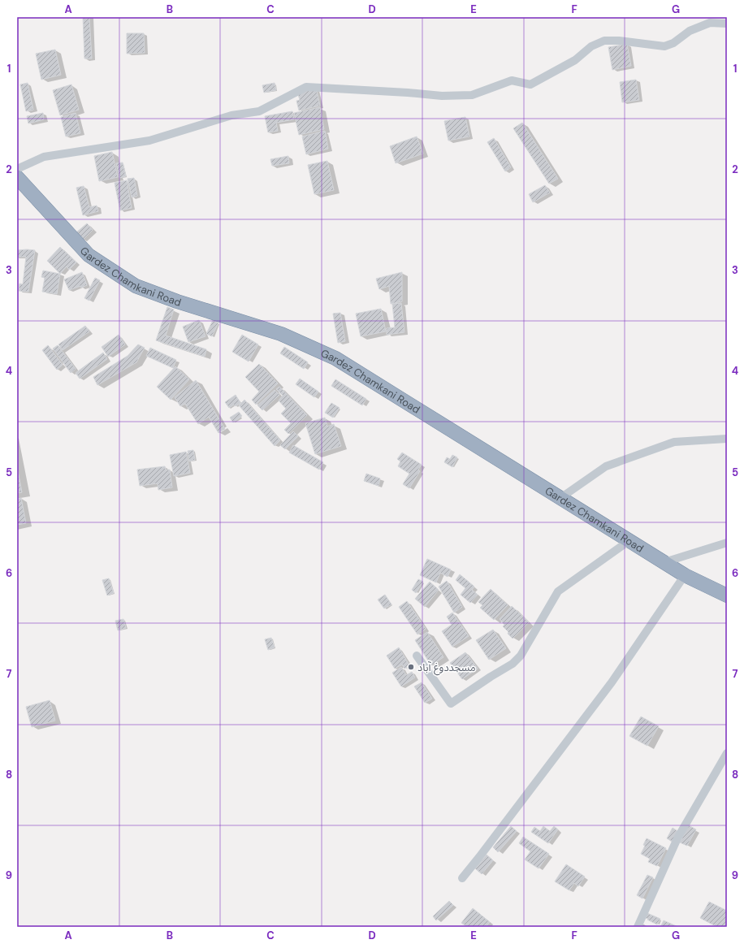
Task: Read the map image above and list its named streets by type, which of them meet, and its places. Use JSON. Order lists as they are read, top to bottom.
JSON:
{
  "streets": {
    "highway": ["Gardez Chamkani Road"]
  },
  "places": ["مسجددوغ آباد"],
  "grid": {
    "columns": [
      "A",
      "B",
      "C",
      "D",
      "E",
      "F",
      "G"
    ],
    "rows": [
      "1",
      "2",
      "3",
      "4",
      "5",
      "6",
      "7",
      "8",
      "9"
    ]
  }
}
